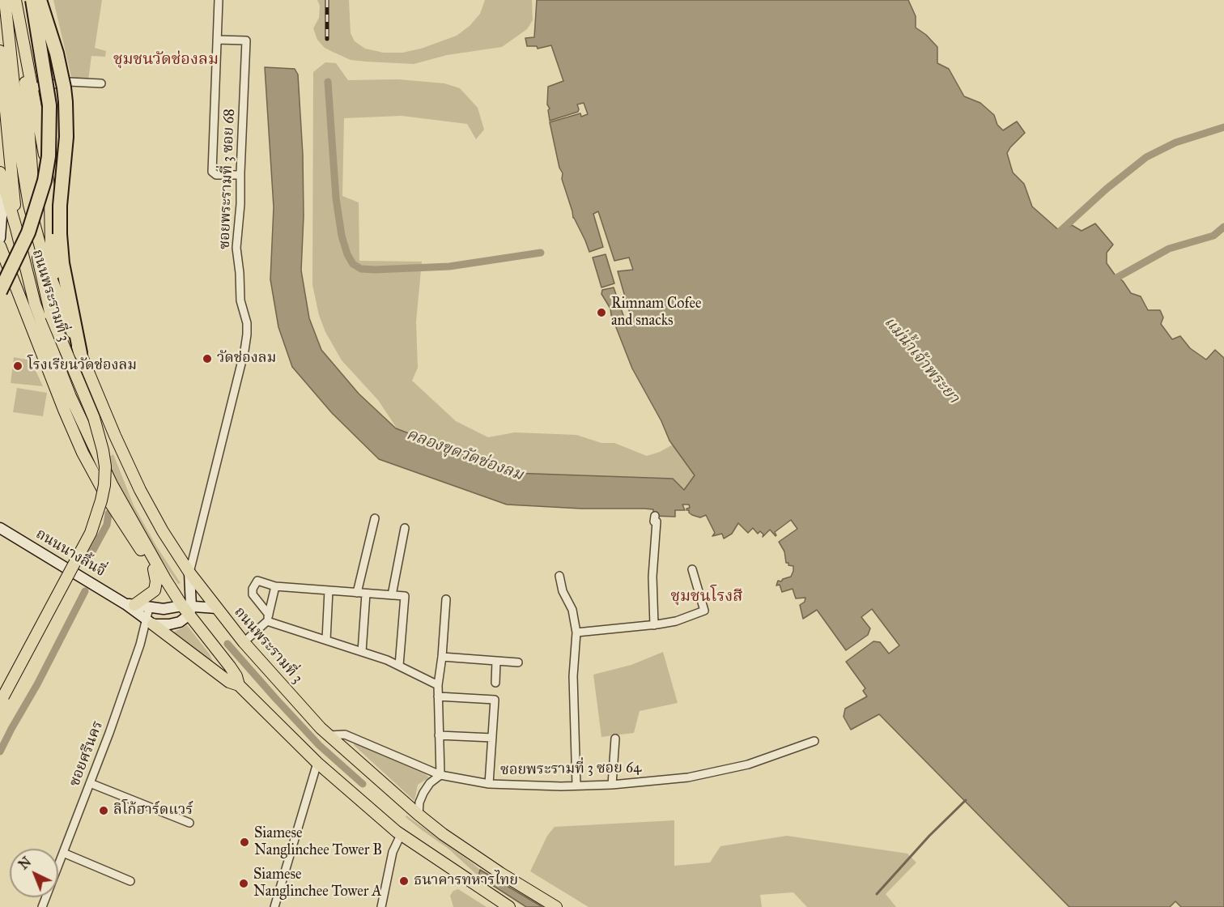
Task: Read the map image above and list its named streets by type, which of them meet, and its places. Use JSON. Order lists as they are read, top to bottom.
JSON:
{
  "streets": {
    "main road": ["ถนนพระรามที่ 3", "ถนนนางลิ้นจี่"],
    "street": ["ซอยพระรามที่ 3 ซอย 68", "ซอยศรีนคร", "ซอยพระรามที่ 3 ซอย 64"]
  },
  "crossings": [
    ["ซอยพระรามที่ 3 ซอย 68", "ถนนพระรามที่ 3"],
    ["ถนนพระรามที่ 3", "ถนนนางลิ้นจี่"],
    ["ถนนพระรามที่ 3", "ซอยพระรามที่ 3 ซอย 64"],
    ["ถนนนางลิ้นจี่", "ซอยศรีนคร"]
  ],
  "districts": ["ชุมชนวัดช่องลม", "ชุมชนโรงสี"],
  "water": ["แม่น้ำเจ้าพระยา", "คลองขุดวัดช่องลม"],
  "places": [
    "Rimnam Cofee and snacks",
    "วัดช่องลม",
    "โรงเรียนวัดช่องลม",
    "ลิโก้ฮาร์ดแวร์",
    "Siamese Nanglinchee Tower B",
    "ธนาคารทหารไทย",
    "Siamese Nanglinchee Tower A"
  ],
  "north": "top left"
}
